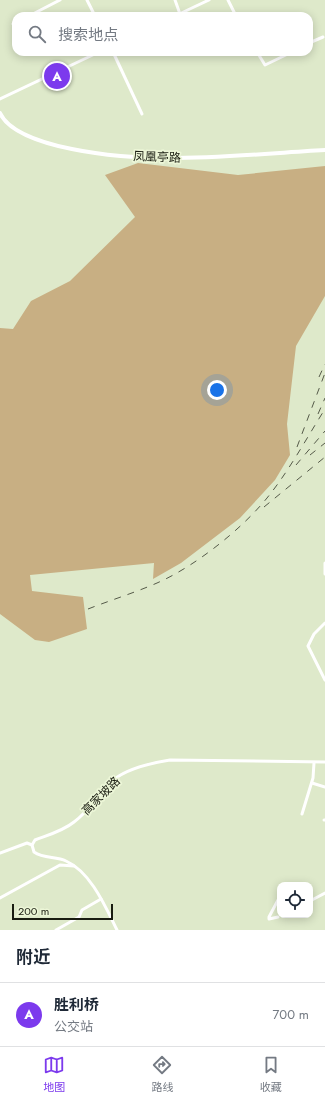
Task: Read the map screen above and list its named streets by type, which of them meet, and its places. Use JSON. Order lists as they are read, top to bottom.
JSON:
{
  "streets": {
    "street": ["凤凰亭路", "高家坡路"]
  },
  "scale_bar": "200 m",
  "page": {
    "search": "搜索地点",
    "pins": "A",
    "scale": "200 m",
    "heading": "附近",
    "list": [
      {
        "mark": "A",
        "name": "胜利桥",
        "note": "公交站",
        "value": "700 m"
      }
    ],
    "nav": ["地图", "路线", "收藏"]
  }
}
